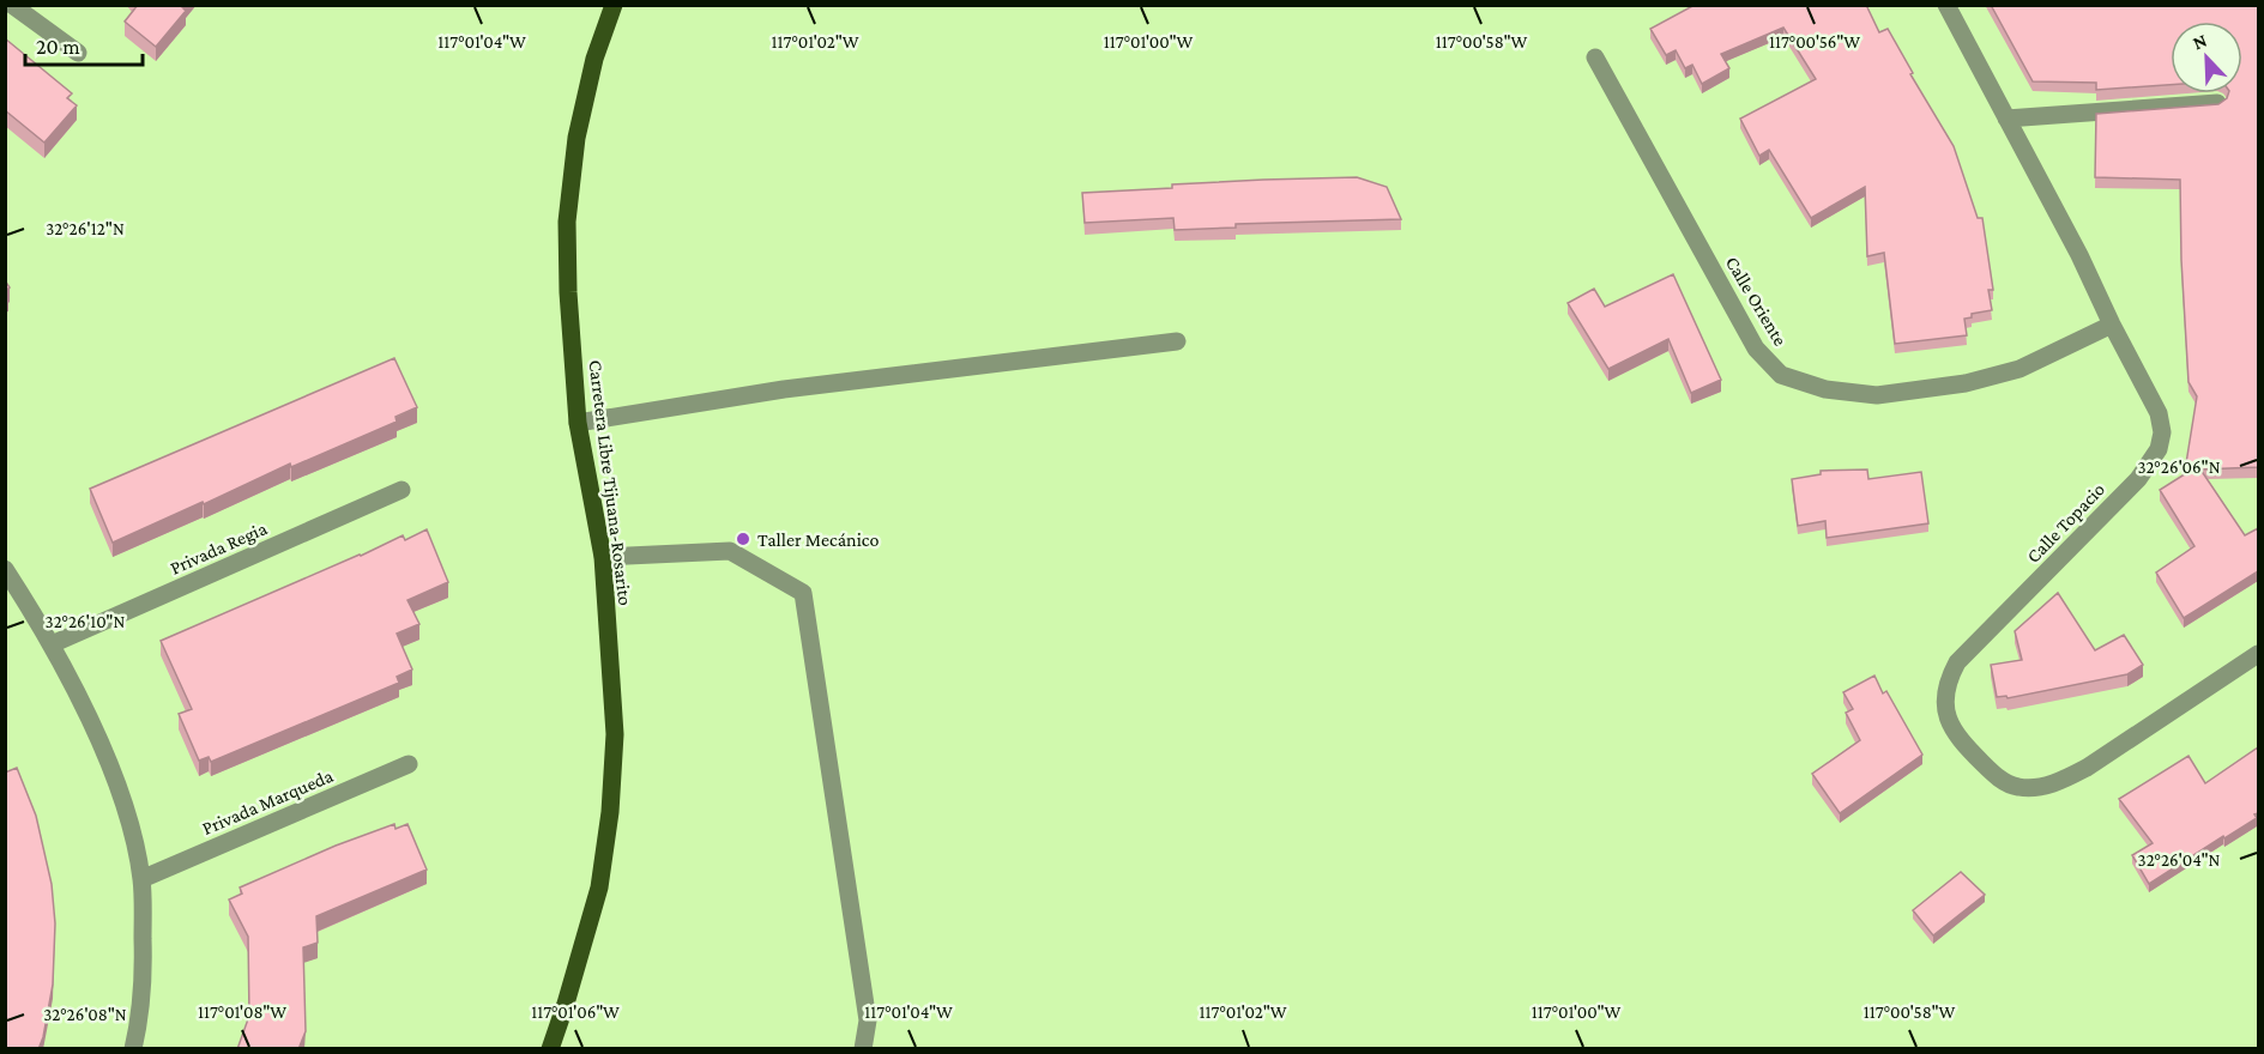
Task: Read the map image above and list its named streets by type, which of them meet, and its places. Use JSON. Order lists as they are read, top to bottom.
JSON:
{
  "streets": {
    "main road": ["Carretera Libre Tijuana-Rosarito"],
    "street": [
      "Calle Oriente",
      "Calle Topacio",
      "Privada Regia",
      "Privada Marqueda"
    ]
  },
  "crossings": [
    ["Calle Oriente", "Calle Topacio"]
  ],
  "places": ["Taller Mecánico"],
  "scale_bar": "20 m",
  "north": "top left",
  "coordinates": [
    "117°01'04\"W",
    "117°01'02\"W",
    "117°01'00\"W",
    "117°00'58\"W",
    "117°00'56\"W",
    "32°26'12\"N",
    "32°26'06\"N",
    "32°26'10\"N",
    "32°26'04\"N",
    "117°01'08\"W",
    "117°01'06\"W",
    "32°26'08\"N"
  ]
}
